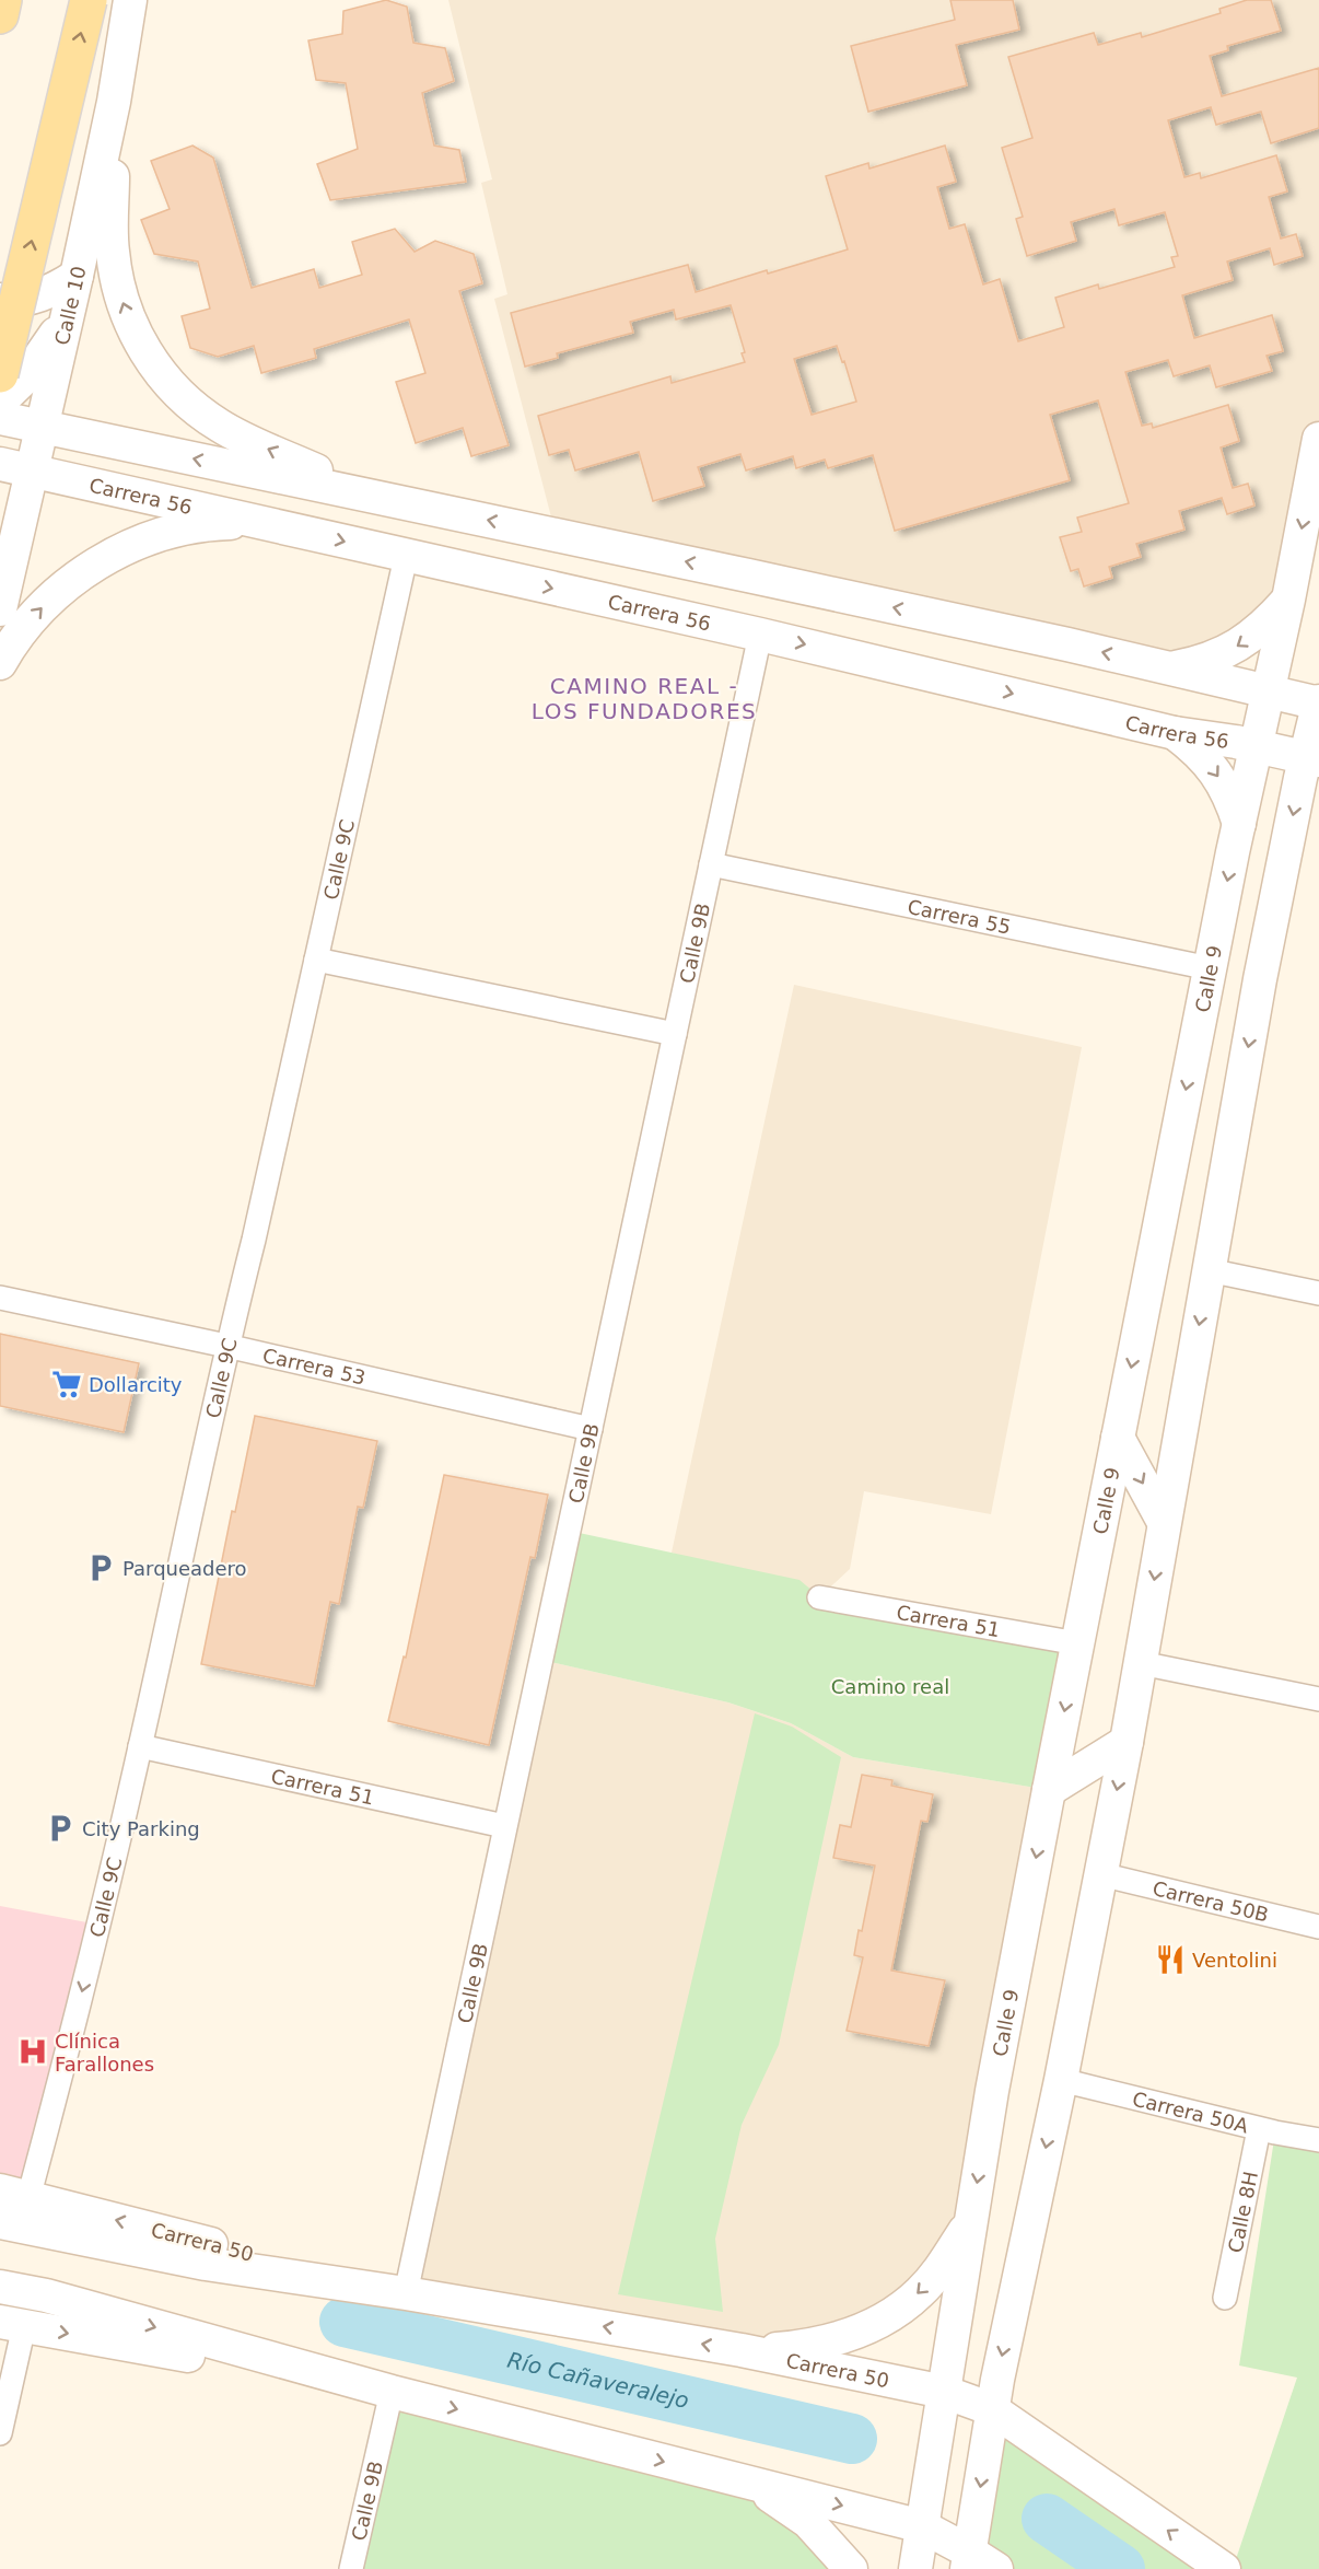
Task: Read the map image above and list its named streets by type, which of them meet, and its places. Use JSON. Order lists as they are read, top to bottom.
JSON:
{
  "streets": {
    "main road": [
      "Calle 10",
      "Carrera 56",
      "Calle 9",
      "Carrera 50"
    ],
    "street": [
      "Calle 9C",
      "Carrera 55",
      "Calle 9B",
      "Carrera 53",
      "Carrera 51",
      "Carrera 50B",
      "Carrera 50A",
      "Calle 8H"
    ]
  },
  "crossings": [
    ["Calle 10", "Carrera 56"],
    ["Carrera 56", "Calle 9C"],
    ["Carrera 56", "Calle 9B"],
    ["Carrera 56", "Calle 9"],
    ["Calle 9C", "Carrera 53"],
    ["Calle 9C", "Carrera 51"],
    ["Calle 9C", "Carrera 50"],
    ["Carrera 55", "Calle 9B"],
    ["Carrera 55", "Calle 9"],
    ["Calle 9B", "Carrera 53"],
    ["Calle 9B", "Carrera 51"],
    ["Calle 9B", "Carrera 50"],
    ["Calle 9", "Carrera 51"],
    ["Calle 9", "Carrera 50"],
    ["Carrera 50A", "Calle 8H"]
  ],
  "districts": ["CAMINO REAL - LOS FUNDADORES"],
  "water": ["Río Cañaveralejo"],
  "parks": ["Camino real"],
  "places": {
    "supermarket": ["Dollarcity"],
    "parking": ["Parqueadero", "City Parking"],
    "restaurant": ["Ventolini"],
    "hospital": ["Clínica Farallones"]
  }
}
